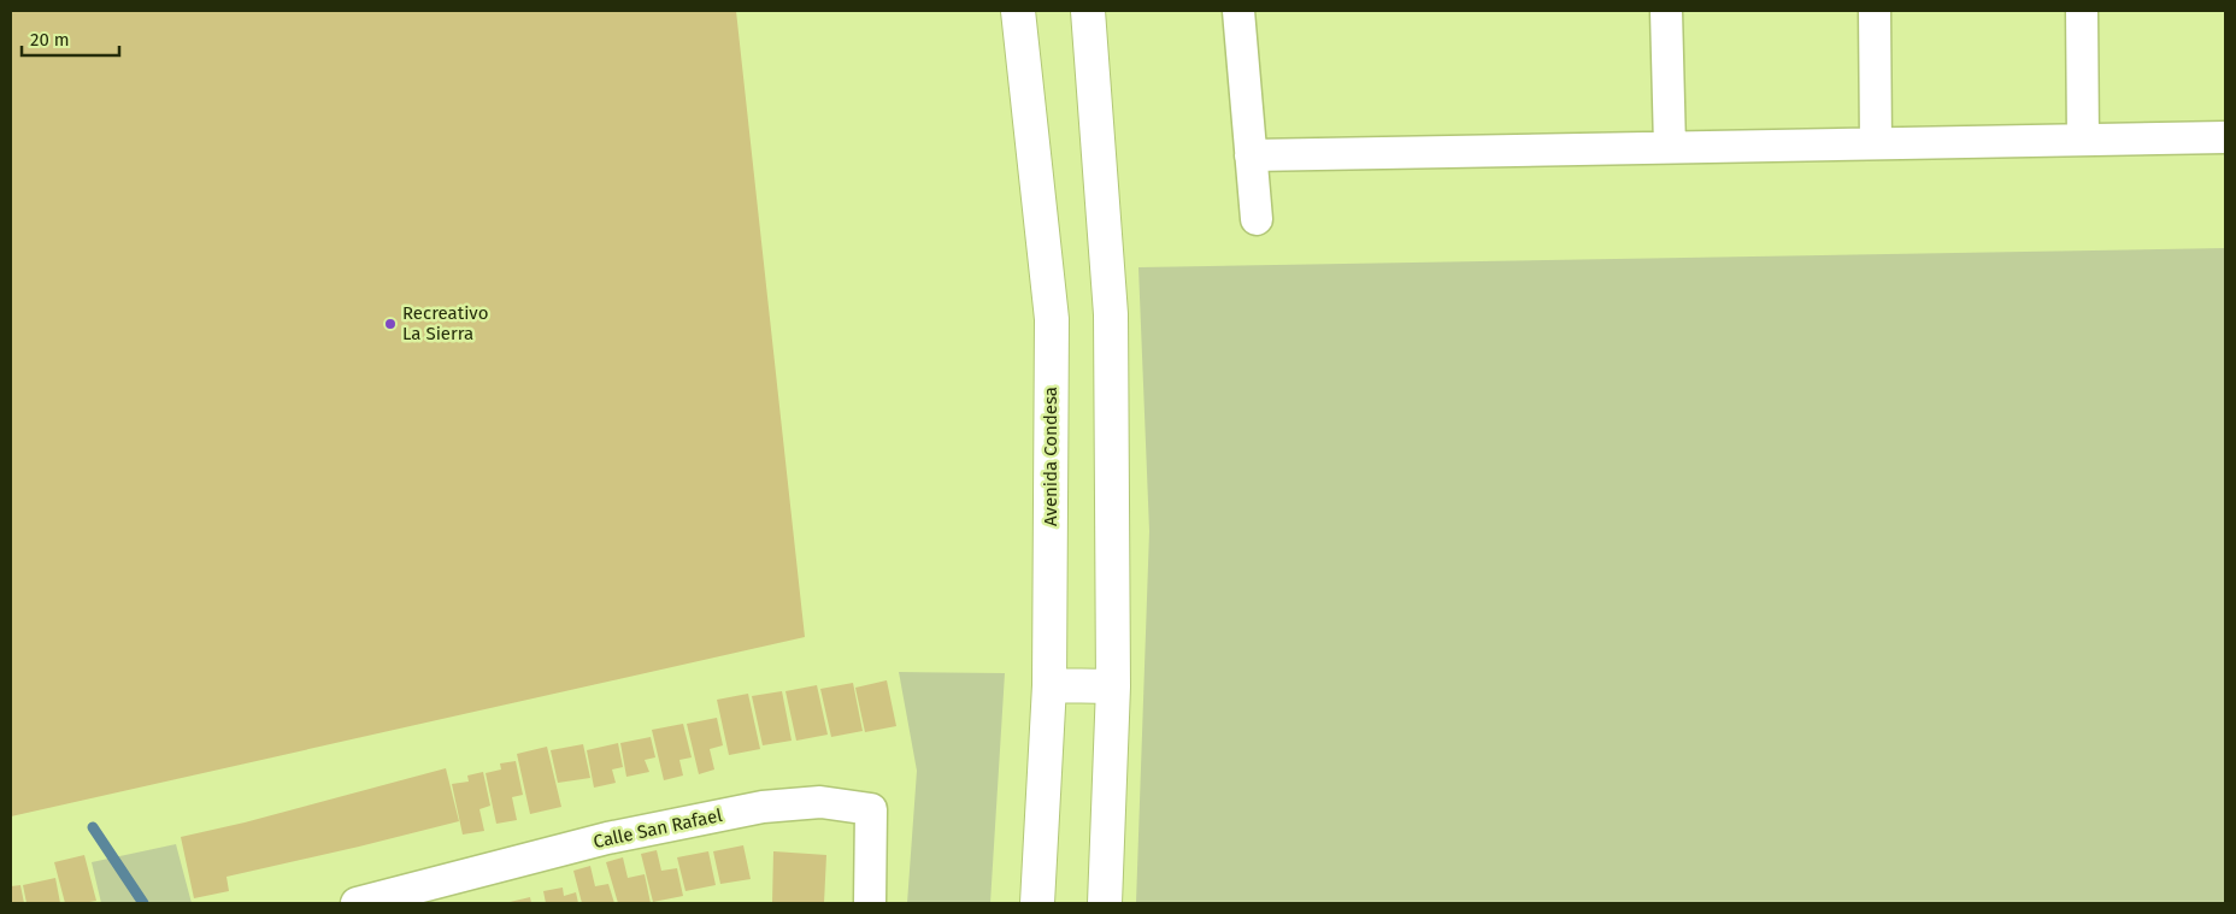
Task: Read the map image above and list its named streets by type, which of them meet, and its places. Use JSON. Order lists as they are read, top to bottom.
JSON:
{
  "streets": {
    "street": ["Avenida Condesa", "Calle San Rafael"]
  },
  "places": ["Recreativo La Sierra"],
  "scale_bar": "20 m"
}
